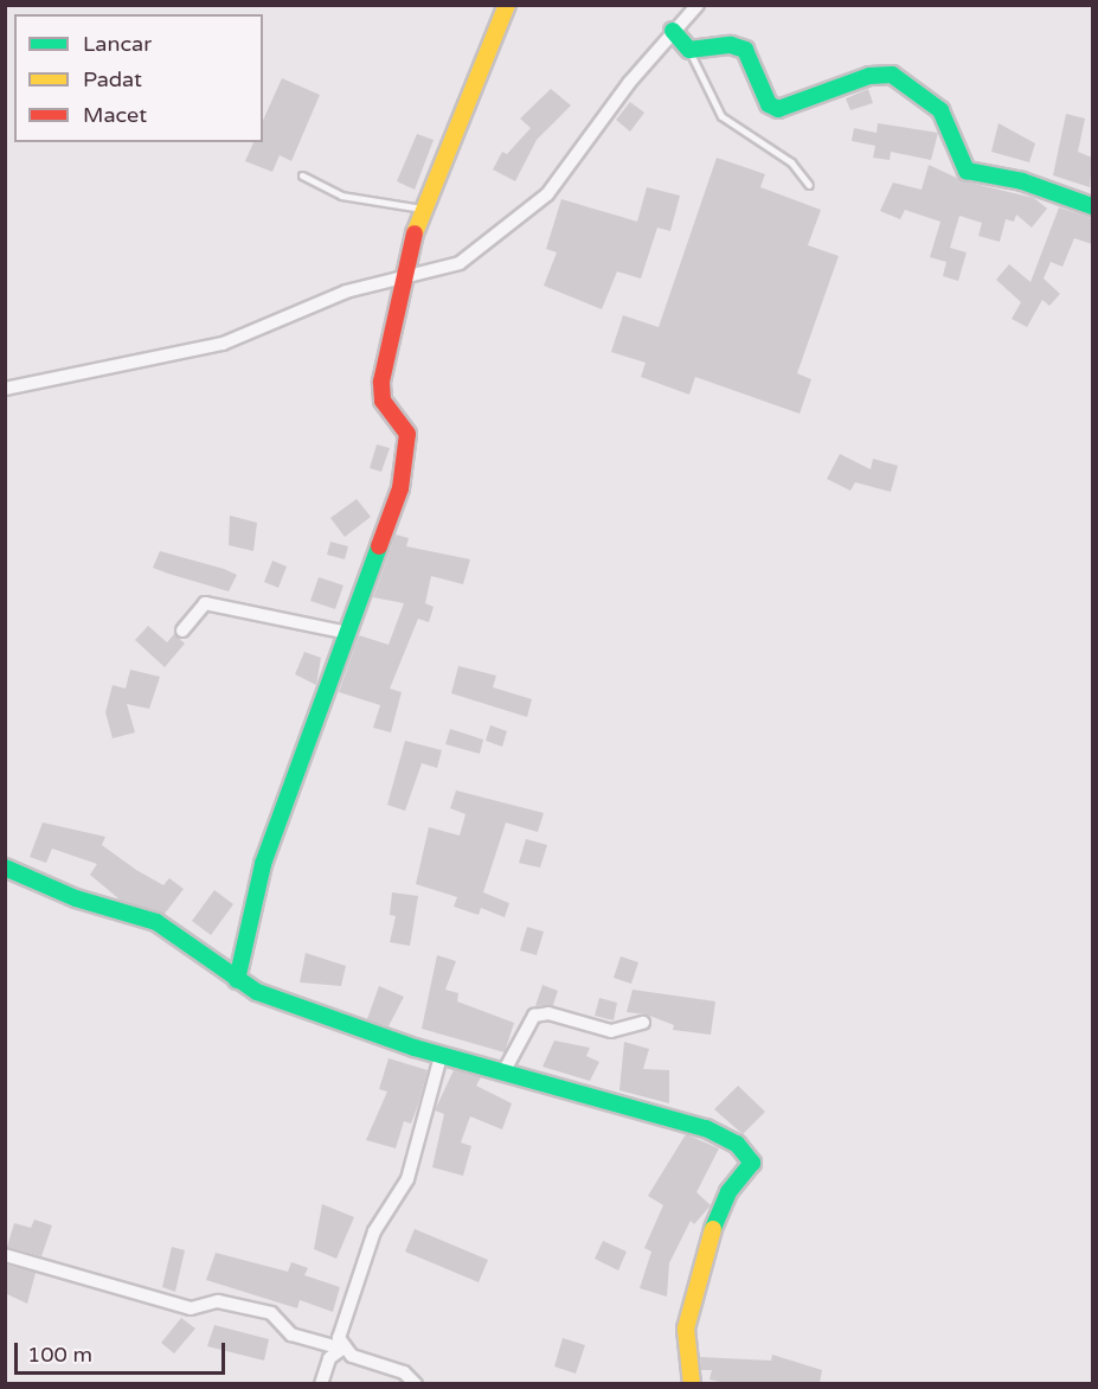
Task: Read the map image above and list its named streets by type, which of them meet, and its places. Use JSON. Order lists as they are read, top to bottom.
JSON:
{
  "legend": ["Lancar", "Padat", "Macet"],
  "scale_bar": "100 m"
}
